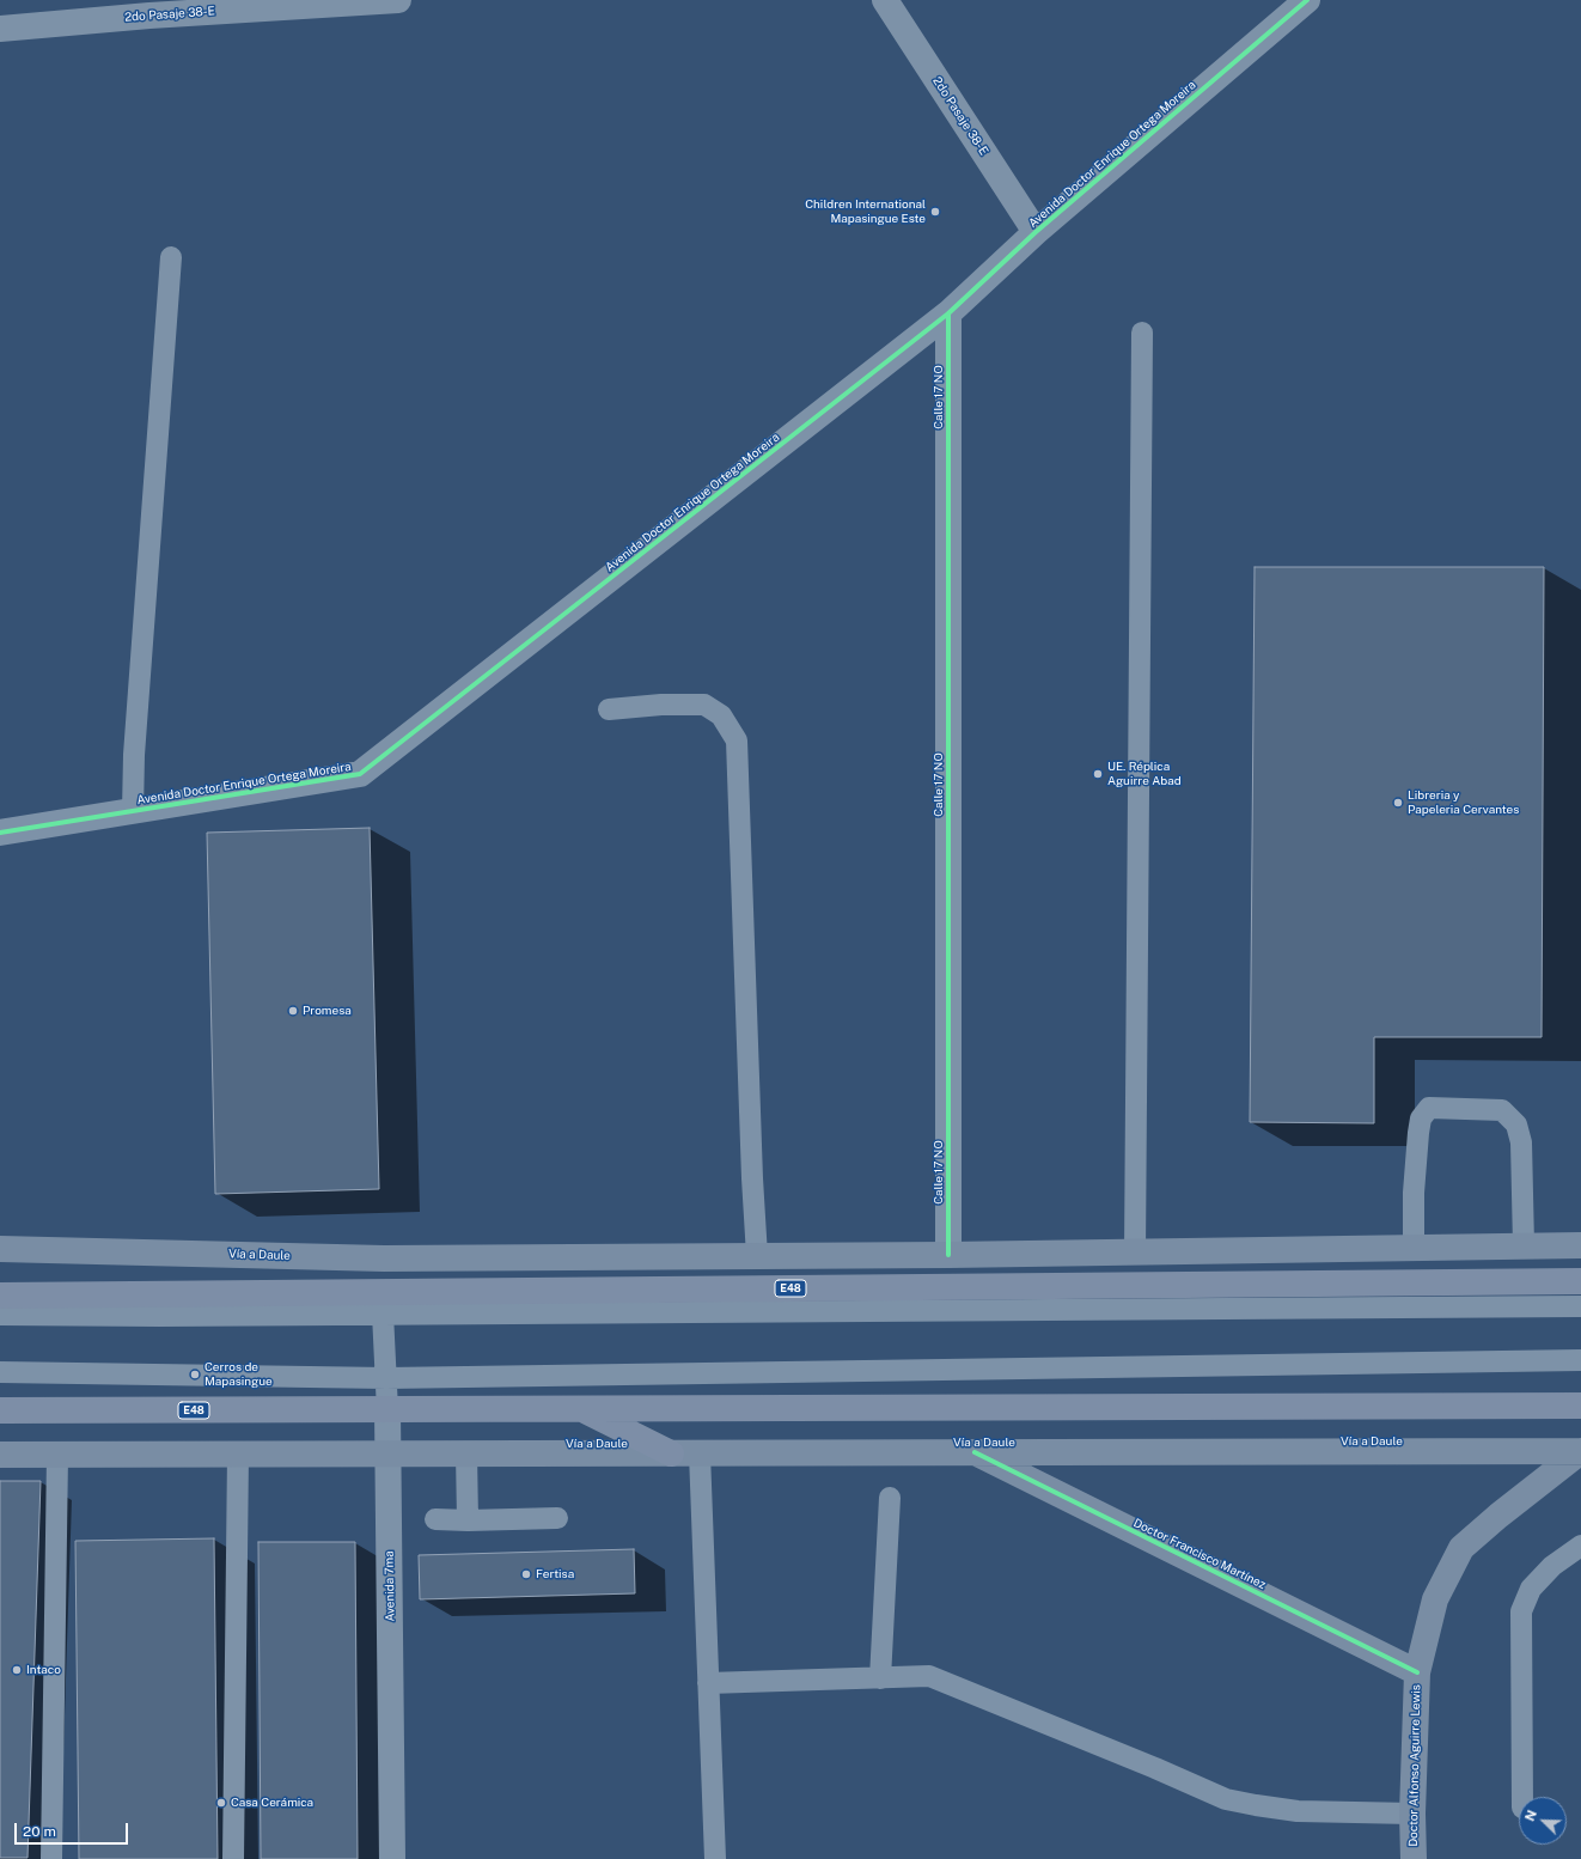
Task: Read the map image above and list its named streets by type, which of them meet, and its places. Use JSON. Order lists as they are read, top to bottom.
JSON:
{
  "streets": {
    "main road": [
      "Vía a Daule",
      "E48",
      "Doctor Francisco Martínez",
      "Doctor Alfonso Aguirre Lewis"
    ],
    "street": [
      "2do Pasaje 38-E",
      "Avenida Doctor Enrique Ortega Moreira",
      "Calle 17 NO",
      "Avenida 7ma"
    ]
  },
  "crossings": [
    ["2do Pasaje 38-E", "Avenida Doctor Enrique Ortega Moreira"],
    ["Avenida Doctor Enrique Ortega Moreira", "Calle 17 NO"],
    ["Calle 17 NO", "Vía a Daule"],
    ["Vía a Daule", "Doctor Francisco Martínez"],
    ["Vía a Daule", "Avenida 7ma"],
    ["E48", "Avenida 7ma"],
    ["Doctor Francisco Martínez", "Doctor Alfonso Aguirre Lewis"]
  ],
  "places": [
    "Children International Mapasingue Este",
    "UE. Réplica Aguirre Abad",
    "Libreria y Papeleria Cervantes",
    "Promesa",
    "Cerros de Mapasingue",
    "Fertisa",
    "Intaco",
    "Casa Cerámica"
  ],
  "scale_bar": "20 m",
  "north": "top left"
}
